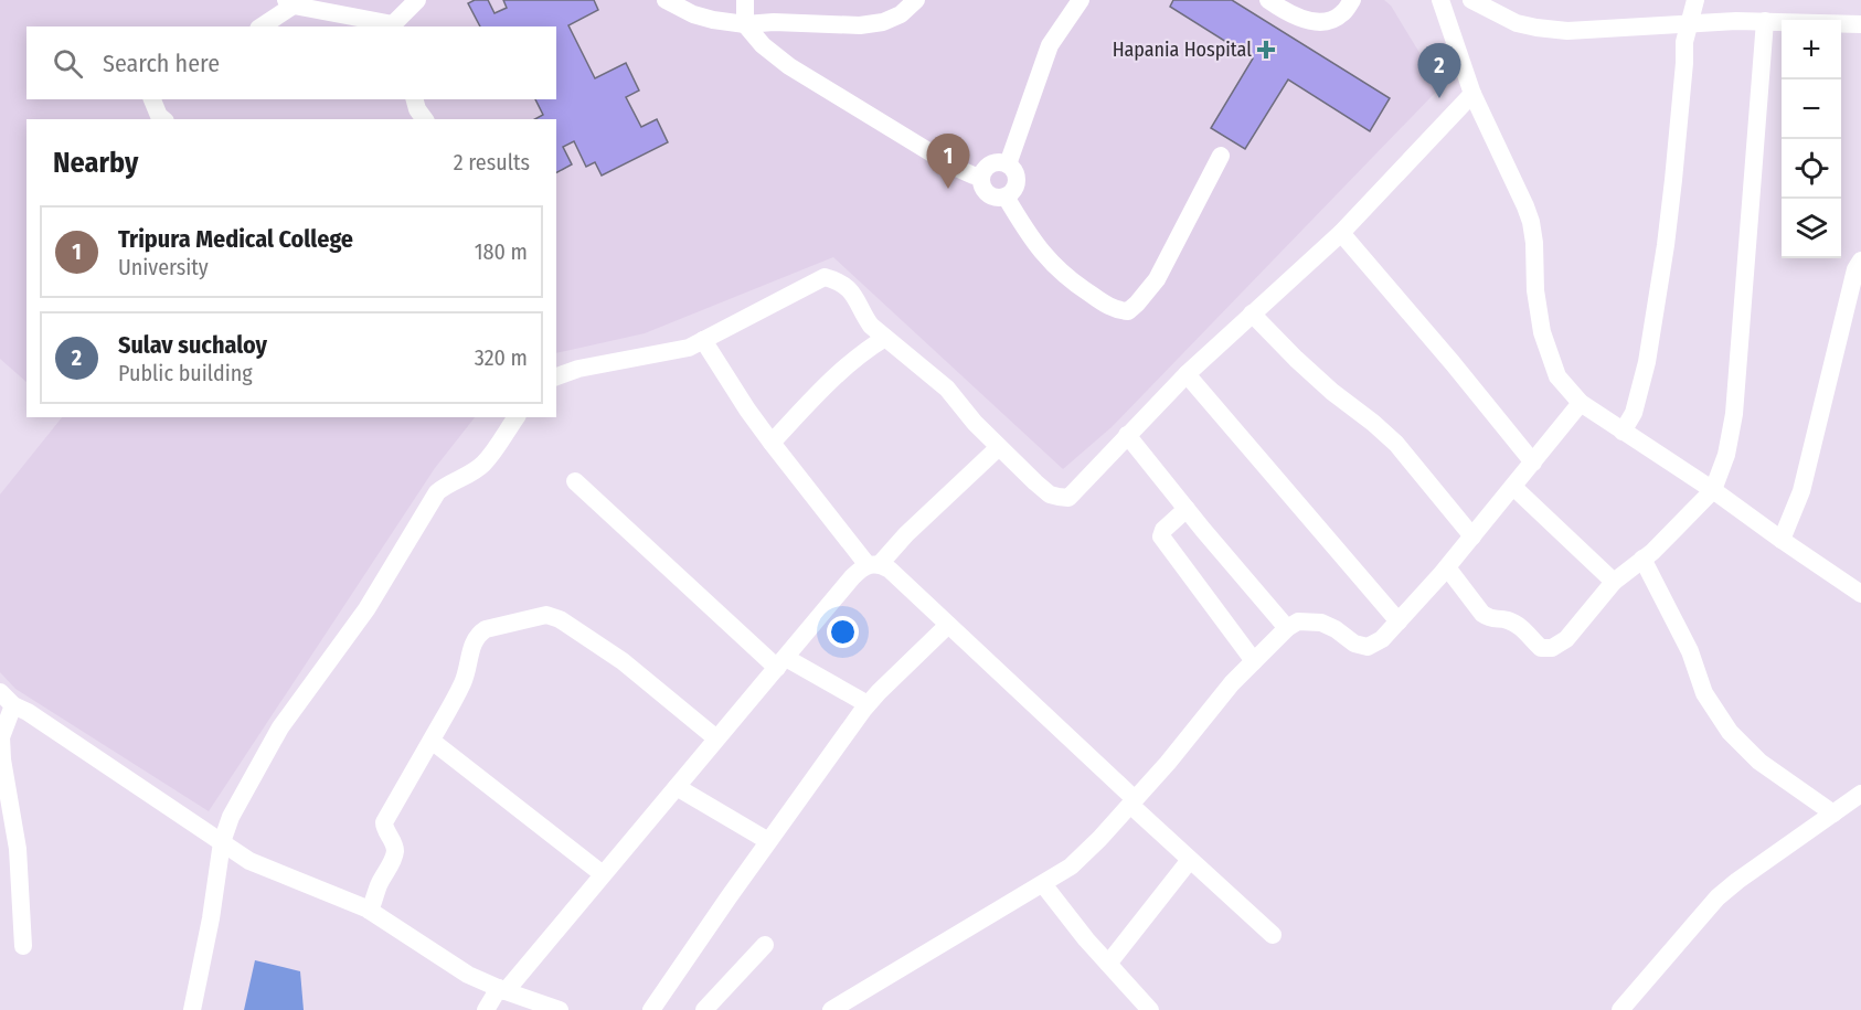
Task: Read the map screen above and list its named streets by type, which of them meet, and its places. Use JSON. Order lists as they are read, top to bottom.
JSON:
{
  "places": {
    "health": ["Hapania Hospital"]
  },
  "page": {
    "map_buttons": ["+", "−"],
    "search": "Search here",
    "pins": ["2", "1"],
    "heading": ["Nearby", "2 results"],
    "list": [
      {
        "mark": "1",
        "name": "Tripura Medical College",
        "note": "University",
        "value": "180 m"
      },
      {
        "mark": "2",
        "name": "Sulav suchaloy",
        "note": "Public building",
        "value": "320 m"
      }
    ]
  }
}
